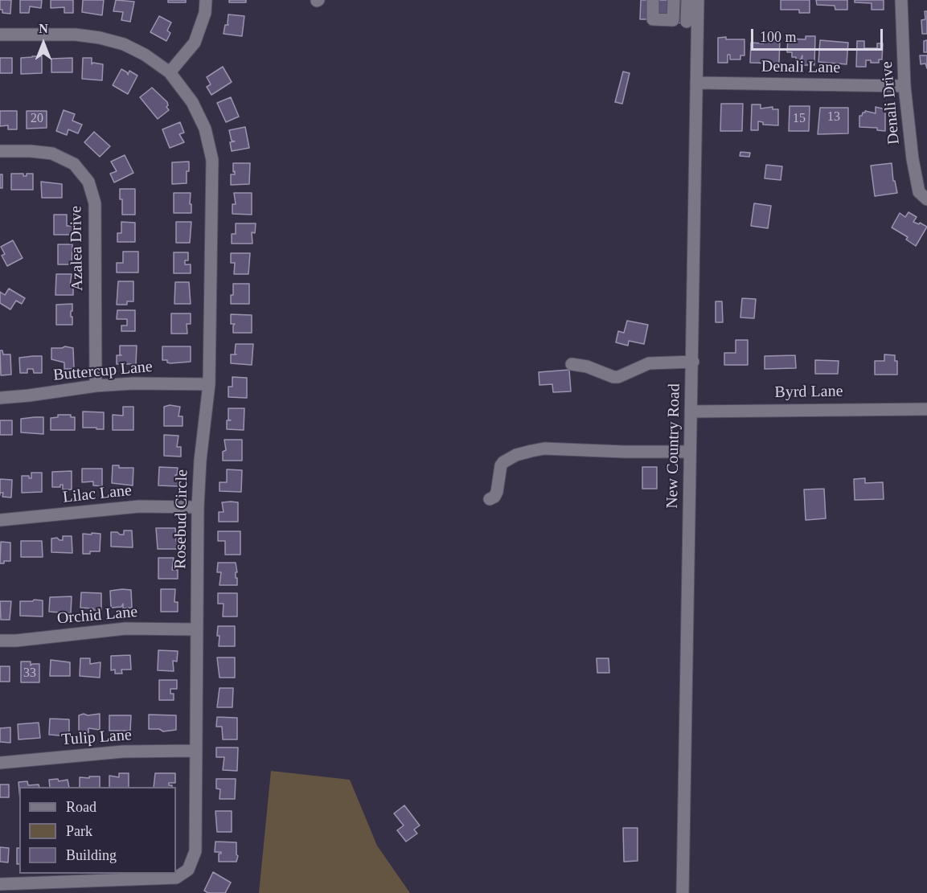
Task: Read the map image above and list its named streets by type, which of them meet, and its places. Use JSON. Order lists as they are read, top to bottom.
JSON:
{
  "streets": {
    "street": [
      "Denali Lane",
      "Denali Drive",
      "Azalea Drive",
      "Buttercup Lane",
      "Byrd Lane",
      "New Country Road",
      "Lilac Lane",
      "Rosebud Circle",
      "Orchid Lane",
      "Tulip Lane"
    ]
  },
  "crossings": [
    ["Denali Lane", "Denali Drive"],
    ["Denali Lane", "New Country Road"],
    ["Azalea Drive", "Buttercup Lane"],
    ["Buttercup Lane", "Rosebud Circle"],
    ["Byrd Lane", "New Country Road"],
    ["Lilac Lane", "Rosebud Circle"],
    ["Rosebud Circle", "Orchid Lane"],
    ["Rosebud Circle", "Tulip Lane"]
  ],
  "house_numbers": [
    "13",
    "20",
    "15",
    "33"
  ],
  "legend": ["Road", "Park", "Building"],
  "scale_bar": "100 m",
  "north": "top"
}
